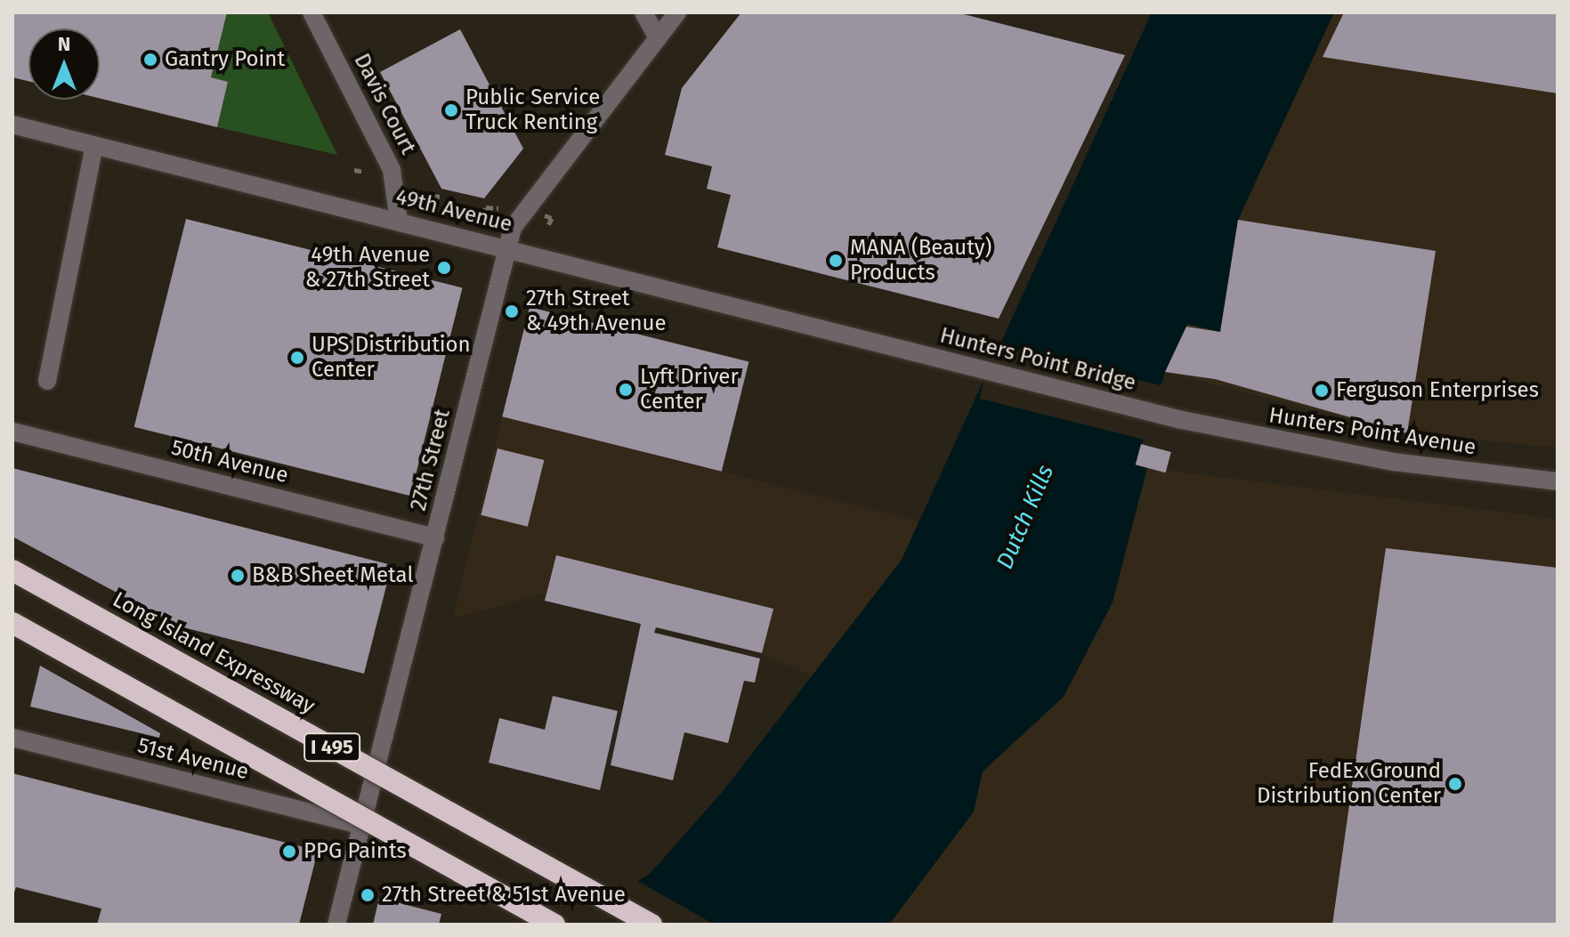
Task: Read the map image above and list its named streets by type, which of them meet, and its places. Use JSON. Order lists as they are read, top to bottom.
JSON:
{
  "streets": {
    "highway": ["Long Island Expressway", "I 495"],
    "street": [
      "Davis Court",
      "49th Avenue",
      "Hunters Point Bridge",
      "Hunters Point Avenue",
      "27th Street",
      "50th Avenue",
      "51st Avenue"
    ]
  },
  "crossings": [
    ["Davis Court", "49th Avenue"],
    ["49th Avenue", "Hunters Point Bridge"],
    ["49th Avenue", "27th Street"],
    ["Hunters Point Bridge", "Hunters Point Avenue"],
    ["27th Street", "50th Avenue"],
    ["27th Street", "51st Avenue"]
  ],
  "water": ["Dutch Kills"],
  "places": [
    "Gantry Point",
    "Public Service Truck Renting",
    "MANA (Beauty) Products",
    "49th Avenue & 27th Street",
    "27th Street & 49th Avenue",
    "UPS Distribution Center",
    "Lyft Driver Center",
    "Ferguson Enterprises",
    "B&B Sheet Metal",
    "FedEx Ground Distribution Center",
    "PPG Paints",
    "27th Street & 51st Avenue"
  ],
  "north": "top"
}
